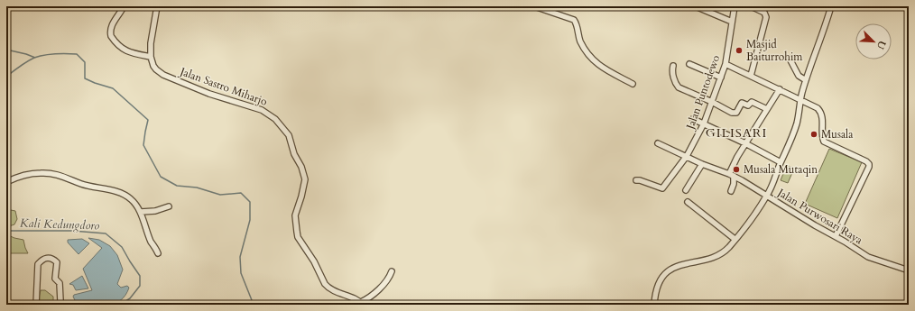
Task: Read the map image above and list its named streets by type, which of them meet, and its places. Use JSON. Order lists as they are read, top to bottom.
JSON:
{
  "streets": {
    "street": ["Jalan Sastro Miharjo", "Jalan Puntodewo", "Jalan Purwosari Raya"]
  },
  "districts": ["GILISARI"],
  "water": ["Kali Kedungdoro"],
  "places": ["Masjid Baiturrohim", "Musala", "Musala Mutaqin"],
  "north": "bottom right"
}
